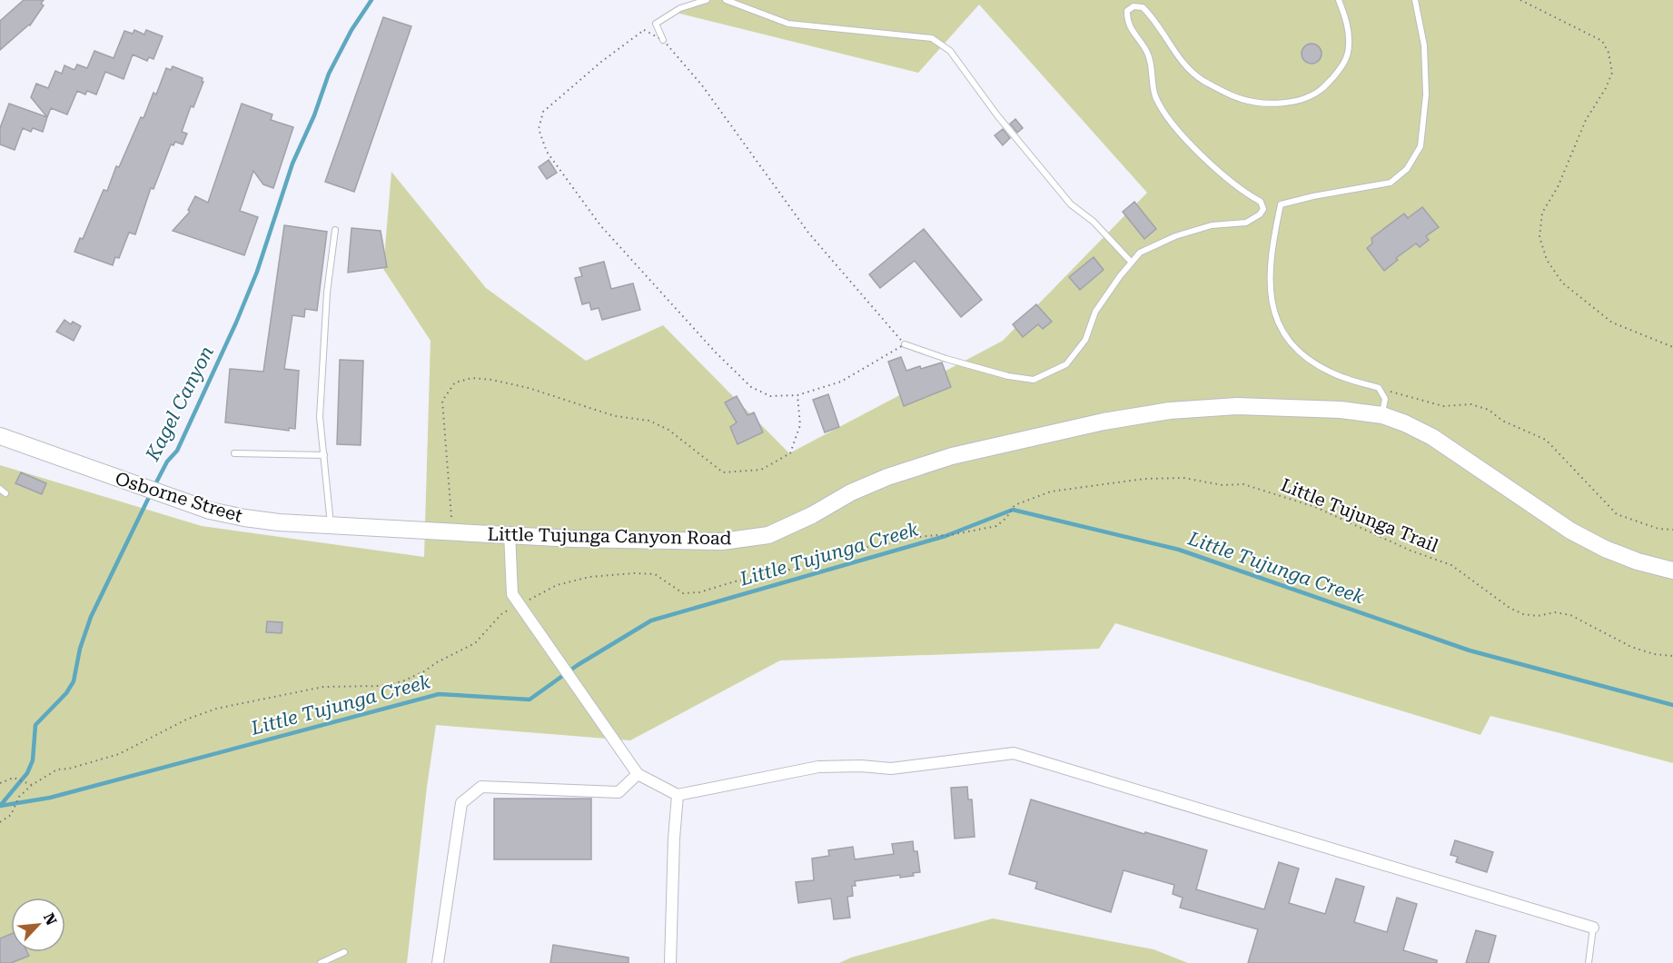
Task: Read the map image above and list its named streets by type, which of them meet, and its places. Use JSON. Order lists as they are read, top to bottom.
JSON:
{
  "streets": {
    "main road": ["Osborne Street", "Little Tujunga Canyon Road"],
    "path": ["Little Tujunga Trail"]
  },
  "crossings": [
    ["Osborne Street", "Little Tujunga Canyon Road"]
  ],
  "water": ["Kagel Canyon", "Little Tujunga Creek"],
  "north": "top right"
}
